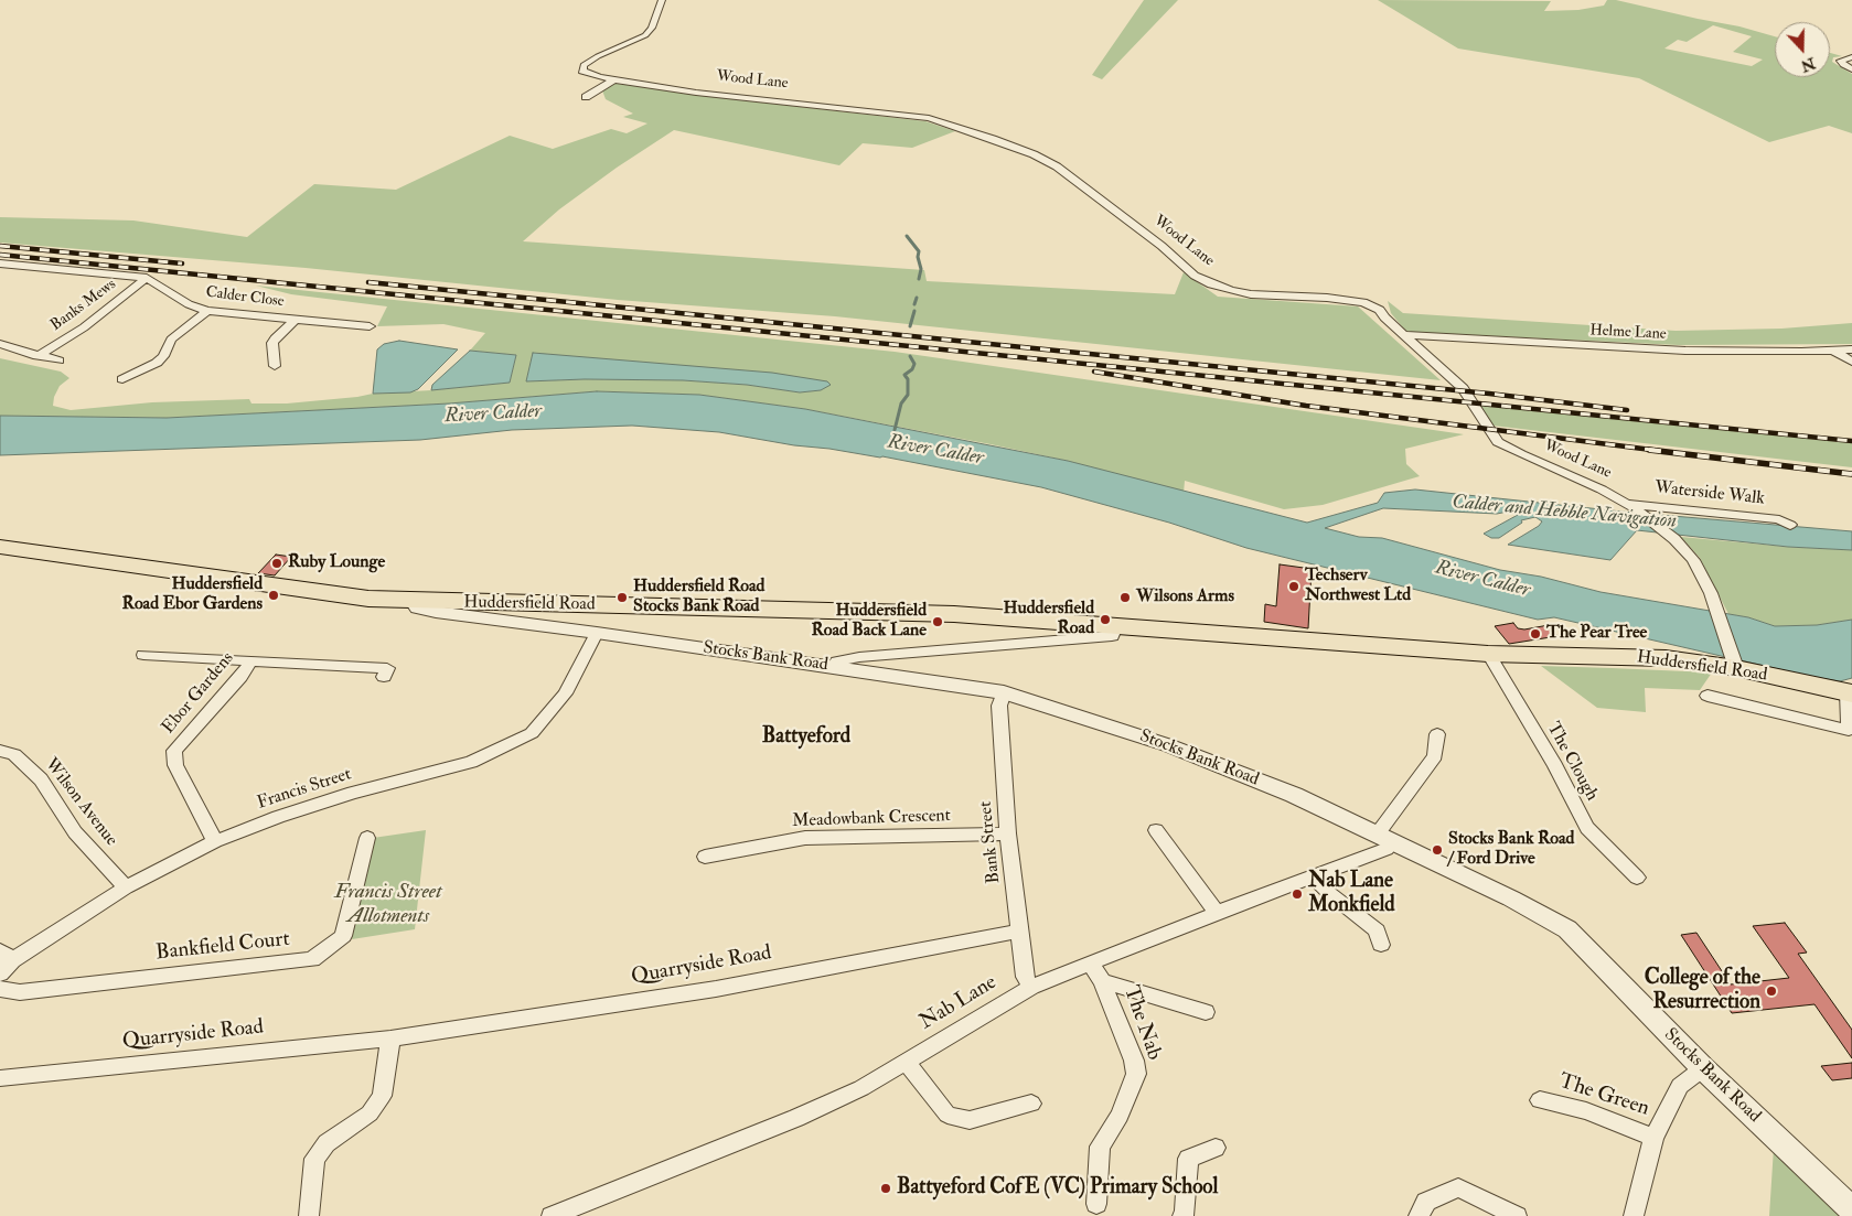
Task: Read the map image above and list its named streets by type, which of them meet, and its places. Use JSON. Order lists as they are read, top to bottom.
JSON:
{
  "streets": {
    "highway": ["Huddersfield Road"],
    "street": [
      "Wood Lane",
      "Calder Close",
      "Banks Mews",
      "Helme Lane",
      "Waterside Walk",
      "Stocks Bank Road",
      "Ebor Gardens",
      "The Clough",
      "Francis Street",
      "Wilson Avenue",
      "Meadowbank Crescent",
      "Bank Street",
      "Bankfield Court",
      "Quarryside Road",
      "Nab Lane",
      "The Nab",
      "The Green"
    ]
  },
  "crossings": [
    ["Wood Lane", "Helme Lane"],
    ["Wood Lane", "Waterside Walk"],
    ["Wood Lane", "Huddersfield Road"],
    ["Calder Close", "Banks Mews"],
    ["Huddersfield Road", "Stocks Bank Road"],
    ["Huddersfield Road", "The Clough"],
    ["Stocks Bank Road", "Francis Street"],
    ["Stocks Bank Road", "Bank Street"],
    ["Stocks Bank Road", "Nab Lane"],
    ["Ebor Gardens", "Francis Street"],
    ["Francis Street", "Wilson Avenue"],
    ["Meadowbank Crescent", "Bank Street"],
    ["Bank Street", "Quarryside Road"],
    ["Bank Street", "Nab Lane"],
    ["Nab Lane", "The Nab"]
  ],
  "districts": ["Battyeford"],
  "water": ["River Calder", "Calder and Hebble Navigation"],
  "parks": ["Francis Street Allotments"],
  "places": [
    "Ruby Lounge",
    "Techserv Northwest Ltd",
    "Huddersfield Road Ebor Gardens",
    "Huddersfield Road Stocks Bank Road",
    "Wilsons Arms",
    "Huddersfield Road",
    "Huddersfield Road Back Lane",
    "The Pear Tree",
    "Stocks Bank Road / Ford Drive",
    "Nab Lane Monkfield",
    "College of the Resurrection",
    "Battyeford CofE (VC) Primary School"
  ],
  "north": "bottom"
}
